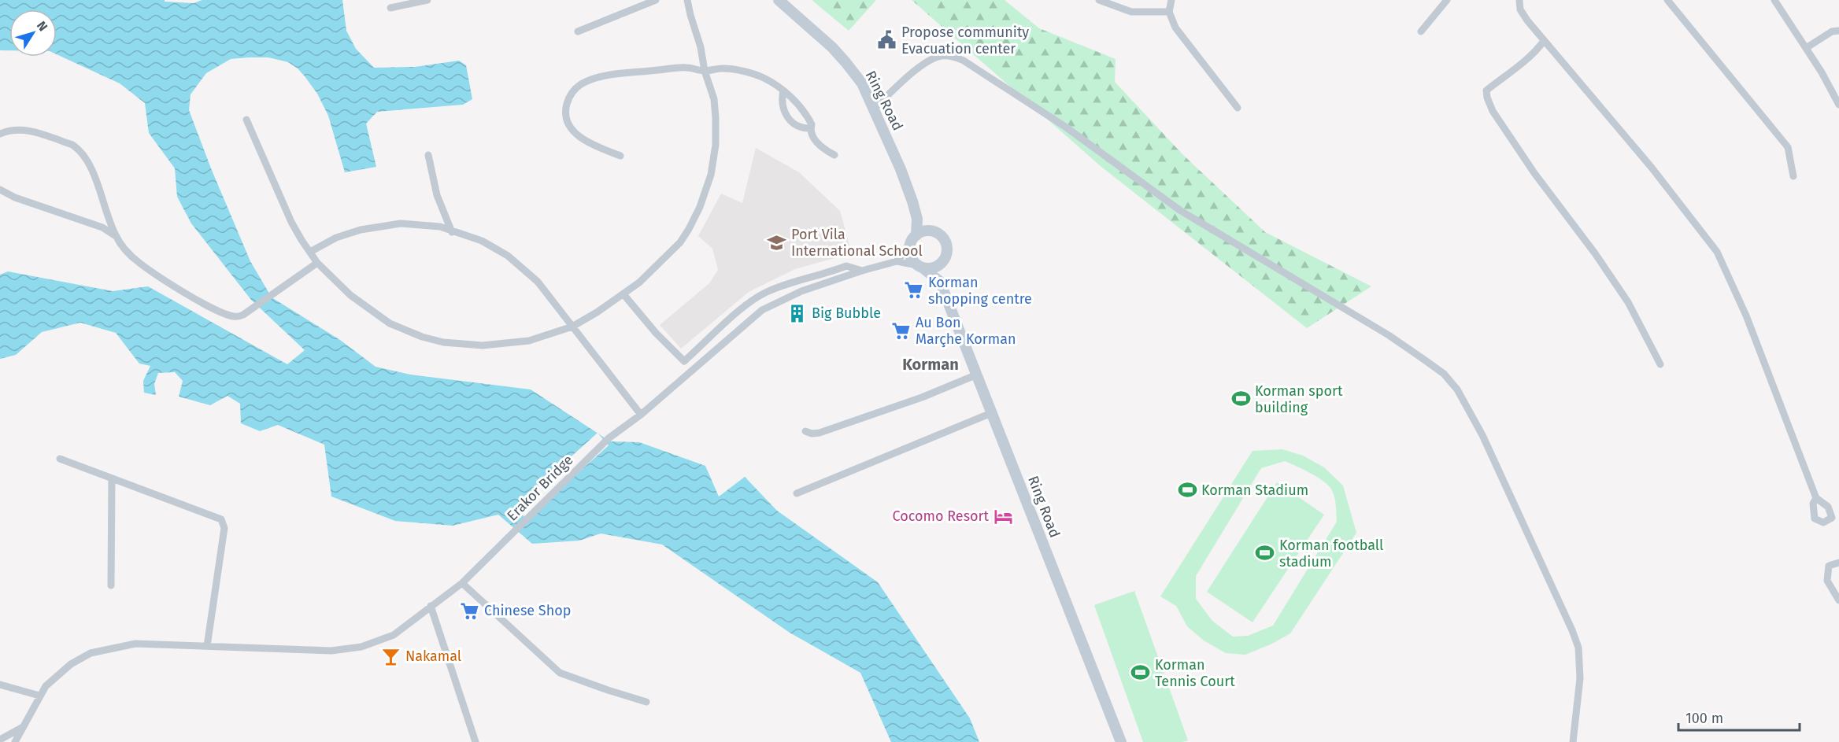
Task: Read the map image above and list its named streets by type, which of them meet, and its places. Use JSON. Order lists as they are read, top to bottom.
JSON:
{
  "streets": {
    "main road": ["Ring Road"],
    "street": ["Erakor Bridge"]
  },
  "districts": ["Korman"],
  "places": {
    "public building": ["Propose community Evacuation center"],
    "school or university": ["Port Vila International School"],
    "supermarket": ["Korman shopping centre", "Au Bon Marçhe Korman", "Chinese Shop"],
    "building": ["Big Bubble"],
    "sports": [
      "Korman sport building",
      "Korman Stadium",
      "Korman football stadium",
      "Korman Tennis Court"
    ],
    "hotel": ["Cocomo Resort"],
    "bar": ["Nakamal"]
  },
  "scale_bar": "100 m",
  "north": "top right"
}
